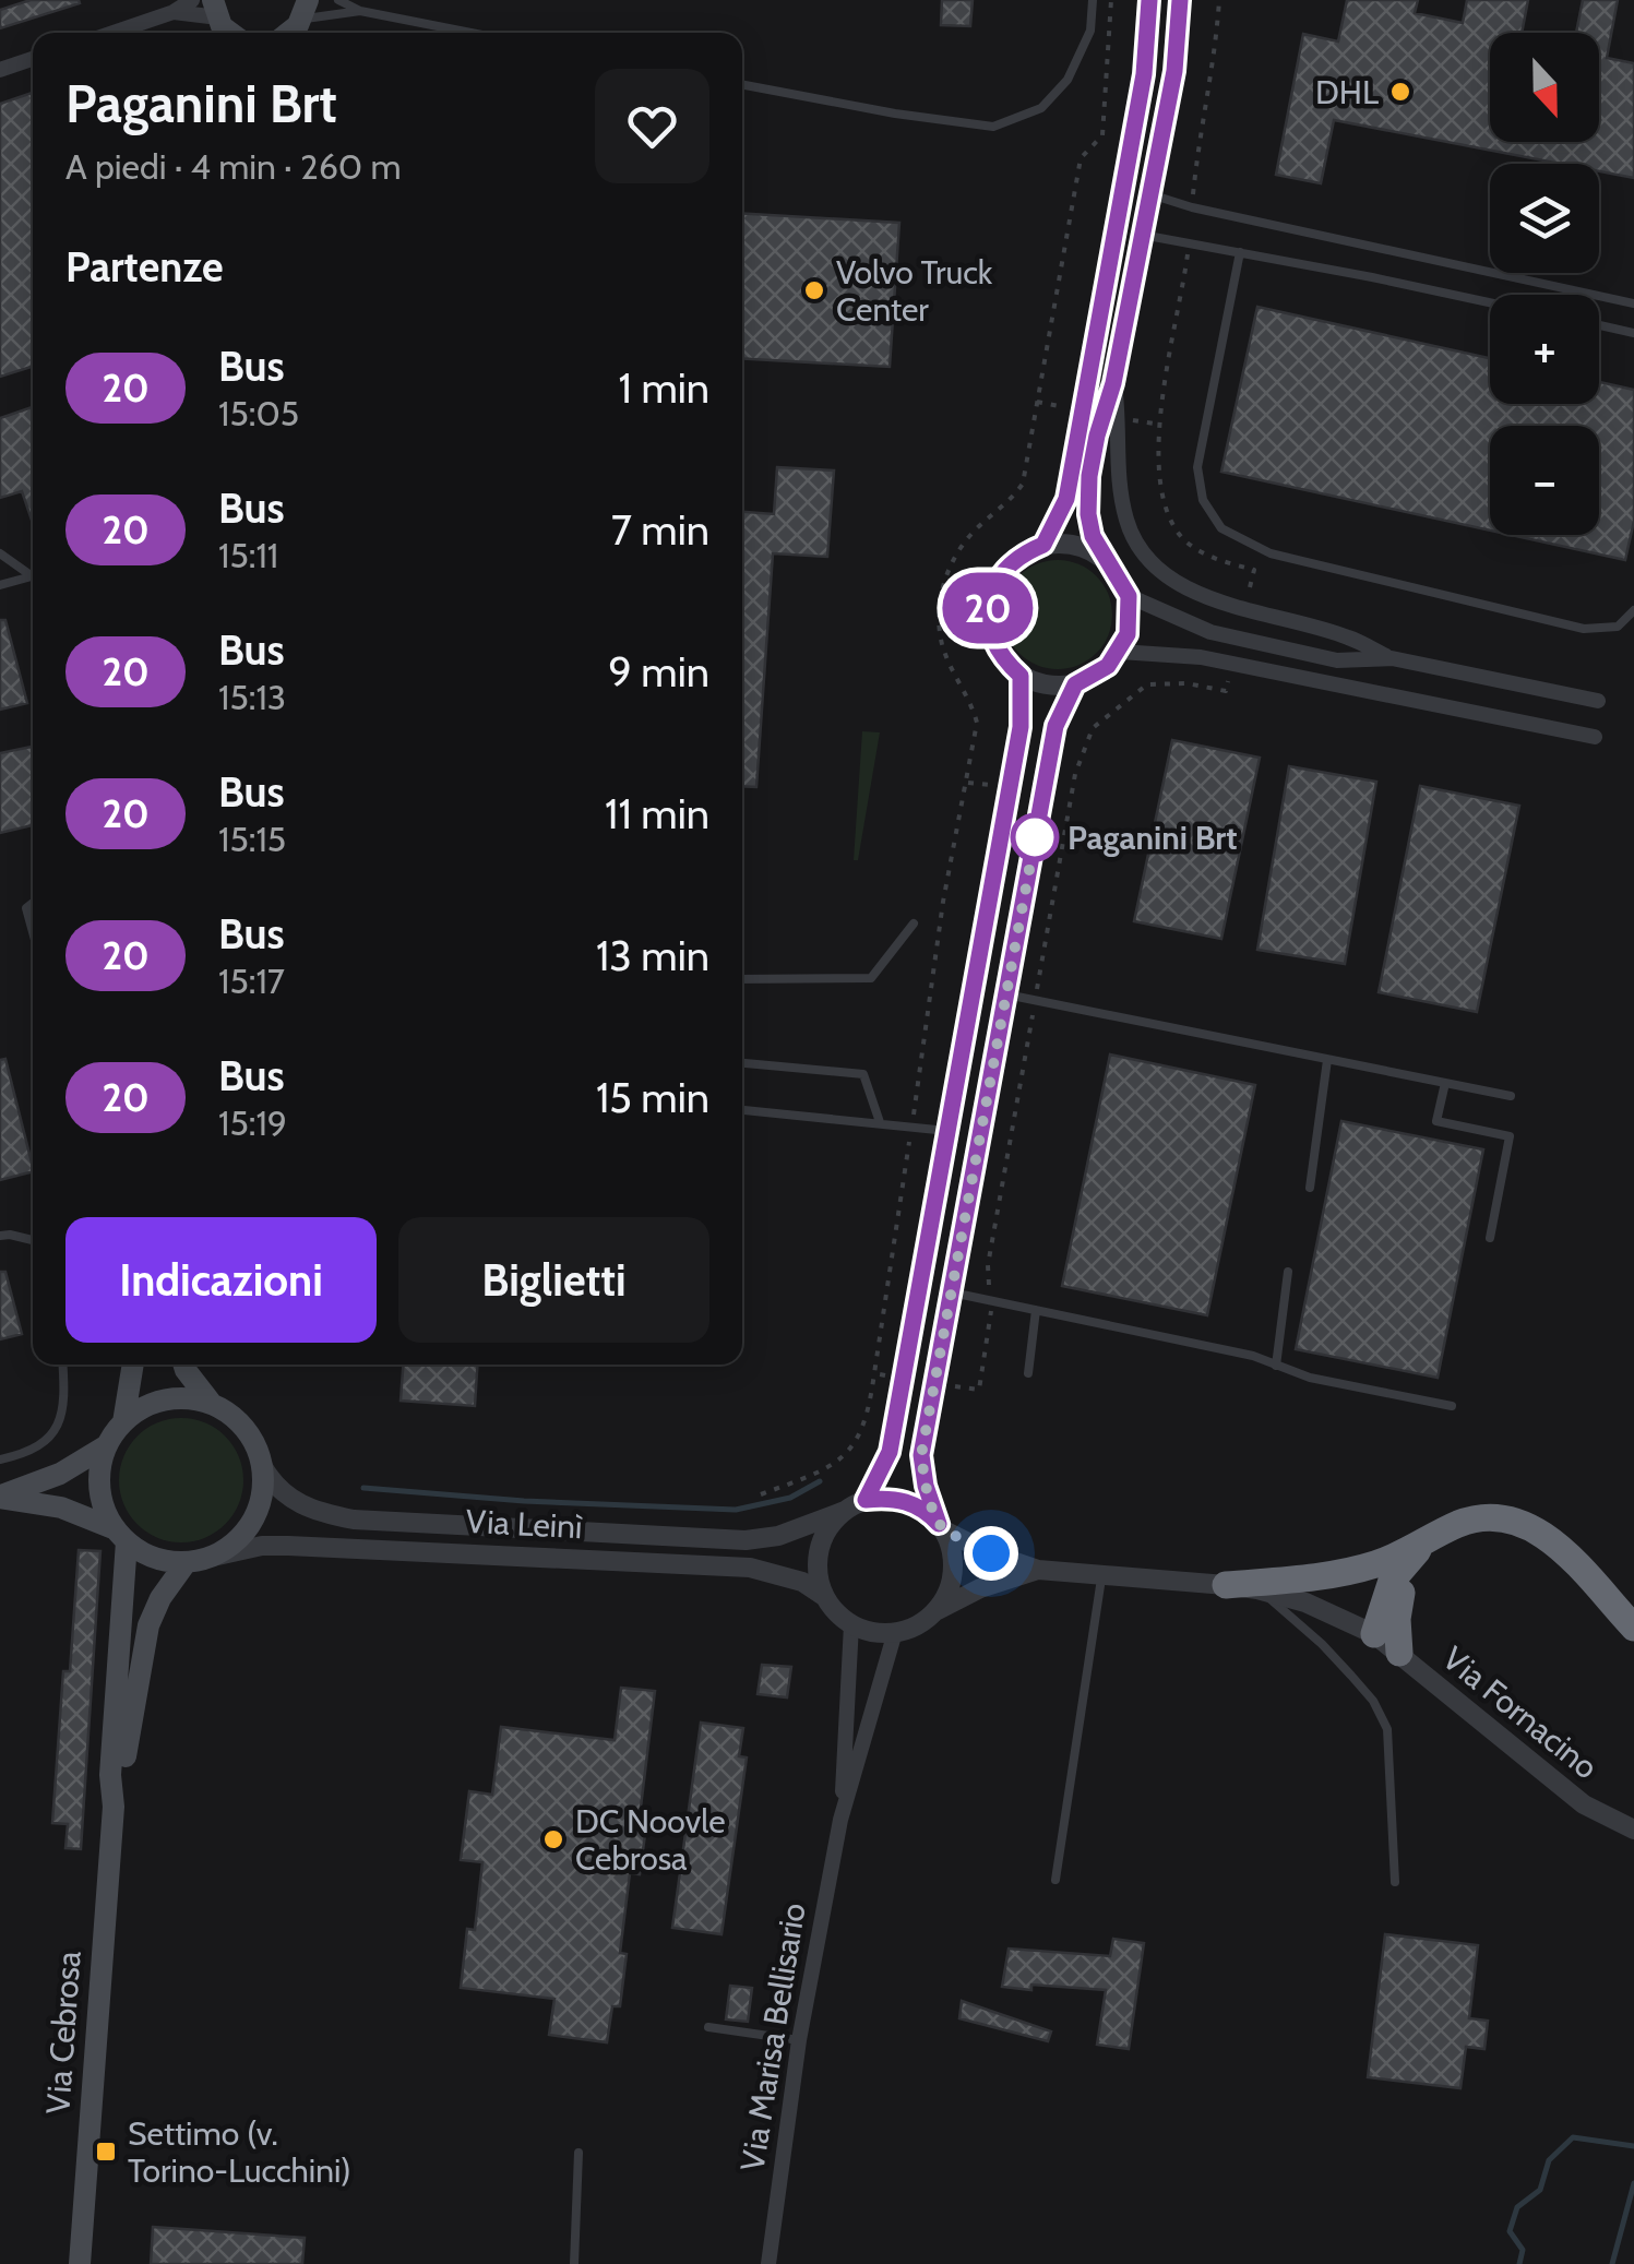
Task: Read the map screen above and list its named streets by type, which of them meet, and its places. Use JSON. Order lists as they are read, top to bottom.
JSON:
{
  "streets": {
    "main road": ["Via Cebrosa"],
    "street": ["Via Leinì", "Via Fornacino", "Via Marisa Bellisario"]
  },
  "crossings": [
    ["Via Leinì", "Via Cebrosa"],
    ["Via Leinì", "Via Marisa Bellisario"]
  ],
  "places": {
    "other": [
      "DHL",
      "Volvo Truck Center",
      "Paganini Brt",
      "DC Noovle Cebrosa"
    ],
    "transit": ["Settimo (v. Torino-Lucchini)"]
  },
  "lines": ["bus line 20"],
  "north": "bottom",
  "page": {
    "on_map": "20",
    "map_buttons": ["+", "−"],
    "heading": [
      ["Paganini Brt", "A piedi · 4 min · 260 m"],
      "Partenze"
    ],
    "list": [
      {
        "mark": "20",
        "name": "Bus",
        "note": "15:05",
        "value": "1 min"
      },
      {
        "mark": "20",
        "name": "Bus",
        "note": "15:11",
        "value": "7 min"
      },
      {
        "mark": "20",
        "name": "Bus",
        "note": "15:13",
        "value": "9 min"
      },
      {
        "mark": "20",
        "name": "Bus",
        "note": "15:15",
        "value": "11 min"
      },
      {
        "mark": "20",
        "name": "Bus",
        "note": "15:17",
        "value": "13 min"
      },
      {
        "mark": "20",
        "name": "Bus",
        "note": "15:19",
        "value": "15 min"
      }
    ],
    "buttons": ["Indicazioni", "Biglietti"]
  }
}
